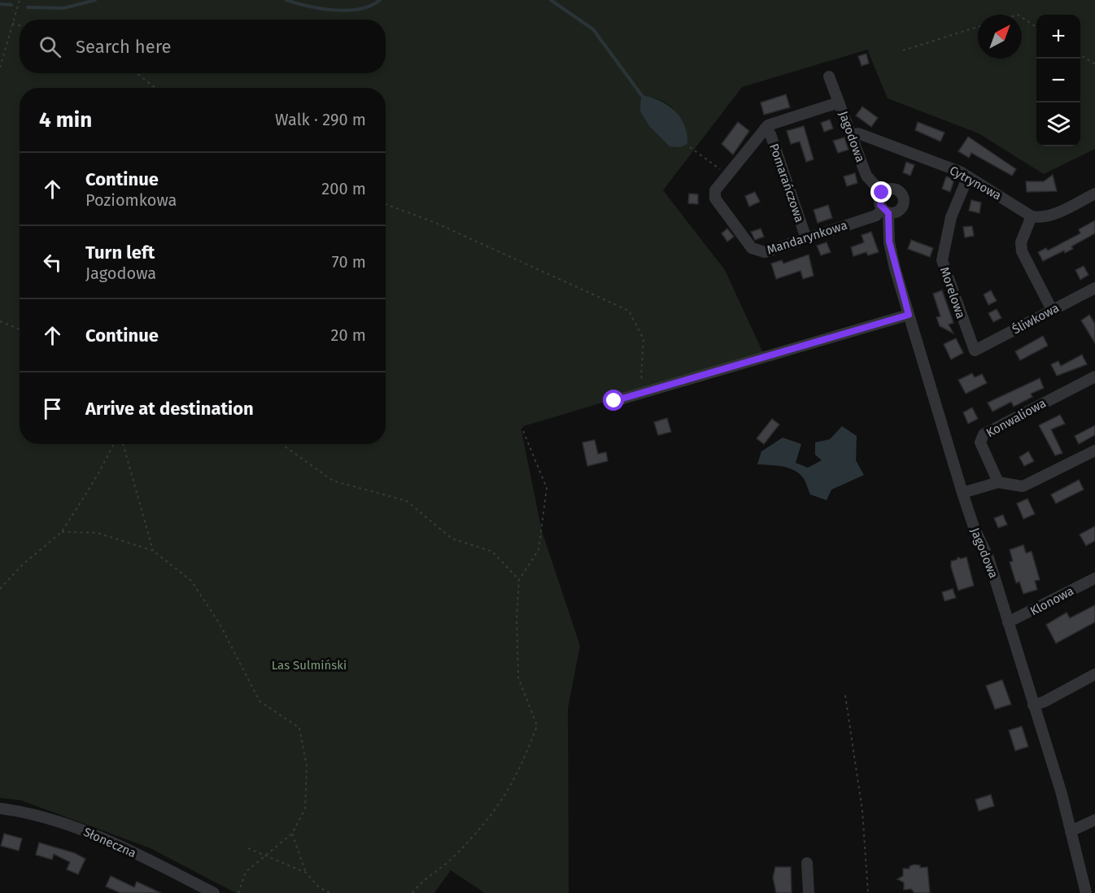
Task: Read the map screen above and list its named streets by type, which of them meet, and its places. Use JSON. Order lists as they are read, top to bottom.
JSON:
{
  "streets": {
    "street": [
      "Jagodowa",
      "Pomarańczowa",
      "Cytrynowa",
      "Mandarynkowa",
      "Morelowa",
      "Śliwkowa",
      "Konwaliowa",
      "Klonowa",
      "Słoneczna"
    ]
  },
  "crossings": [
    ["Jagodowa", "Cytrynowa"],
    ["Jagodowa", "Mandarynkowa"],
    ["Jagodowa", "Klonowa"],
    ["Pomarańczowa", "Mandarynkowa"],
    ["Cytrynowa", "Morelowa"],
    ["Morelowa", "Śliwkowa"]
  ],
  "parks": ["Las Sulmiński"],
  "north": "top right",
  "page": {
    "map_buttons": ["+", "−"],
    "search": "Search here",
    "heading": ["4 min", "Walk · 290 m"],
    "list": [
      ["Continue", "Poziomkowa", "200 m"],
      ["Turn left", "Jagodowa", "70 m"],
      ["Continue", "20 m"],
      "Arrive at destination"
    ]
  }
}
